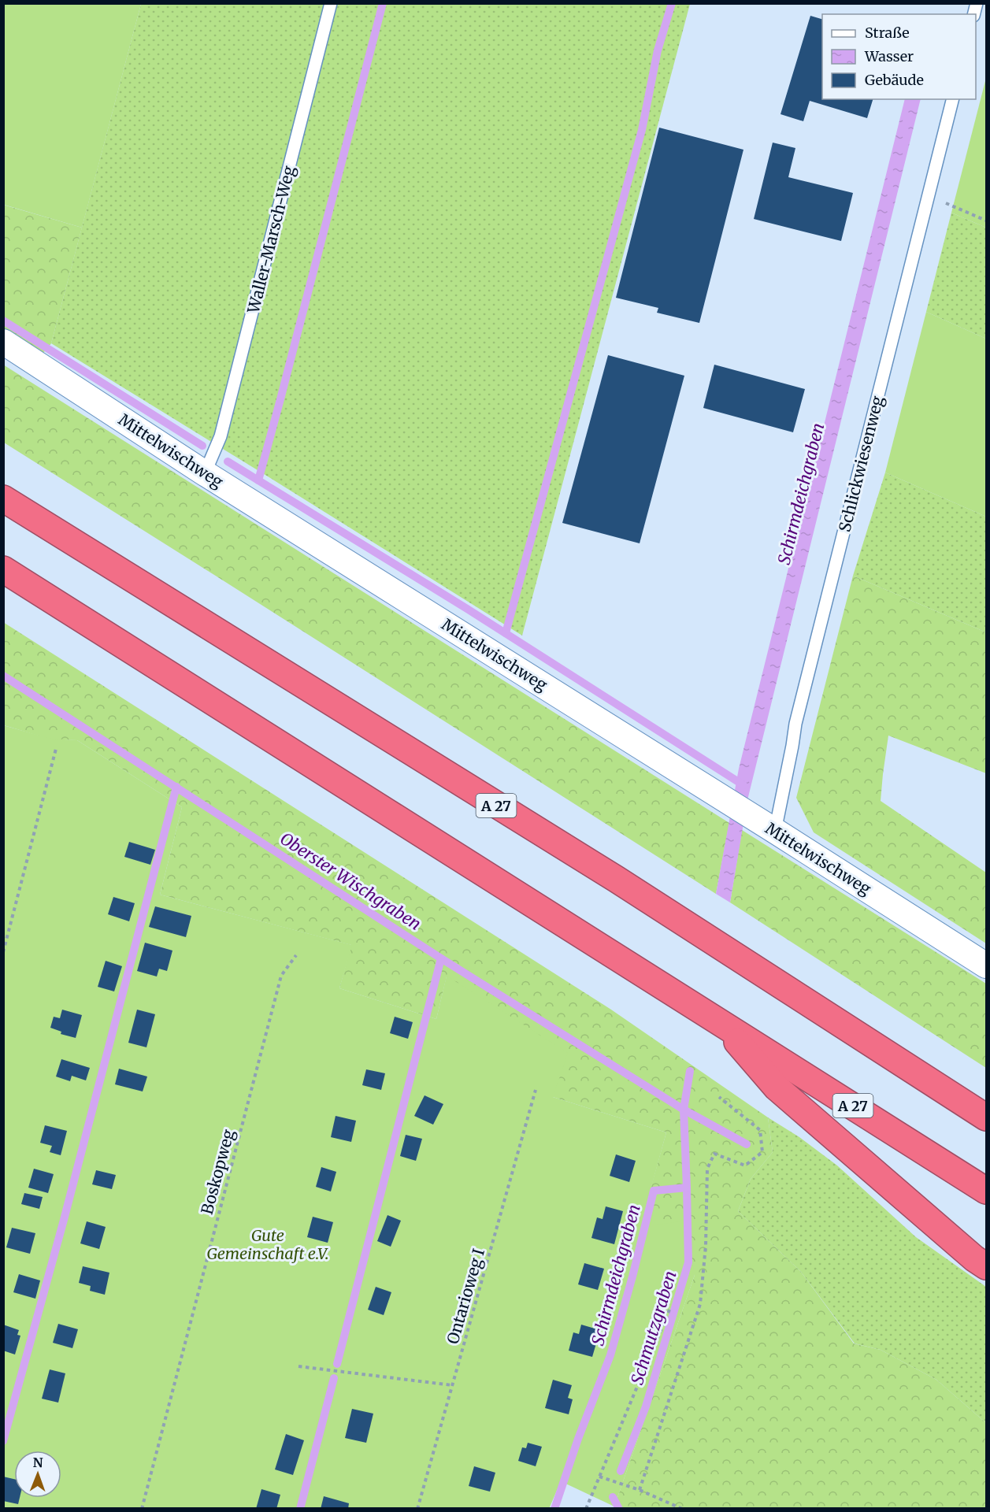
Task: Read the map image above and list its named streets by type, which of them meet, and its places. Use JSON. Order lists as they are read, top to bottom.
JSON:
{
  "streets": {
    "highway": ["A 27"],
    "street": ["Mittelwischweg"],
    "lane": ["Waller-Marsch-Weg", "Schlickwiesenweg"],
    "path": ["Boskopweg", "Ontarioweg I"]
  },
  "crossings": [
    ["Waller-Marsch-Weg", "Mittelwischweg"],
    ["Mittelwischweg", "Schlickwiesenweg"]
  ],
  "water": ["Schirmdeichgraben", "Oberster Wischgraben", "Schmutzgraben"],
  "parks": ["Gute Gemeinschaft e.V."],
  "legend": ["Straße", "Wasser", "Gebäude"],
  "north": "top"
}
